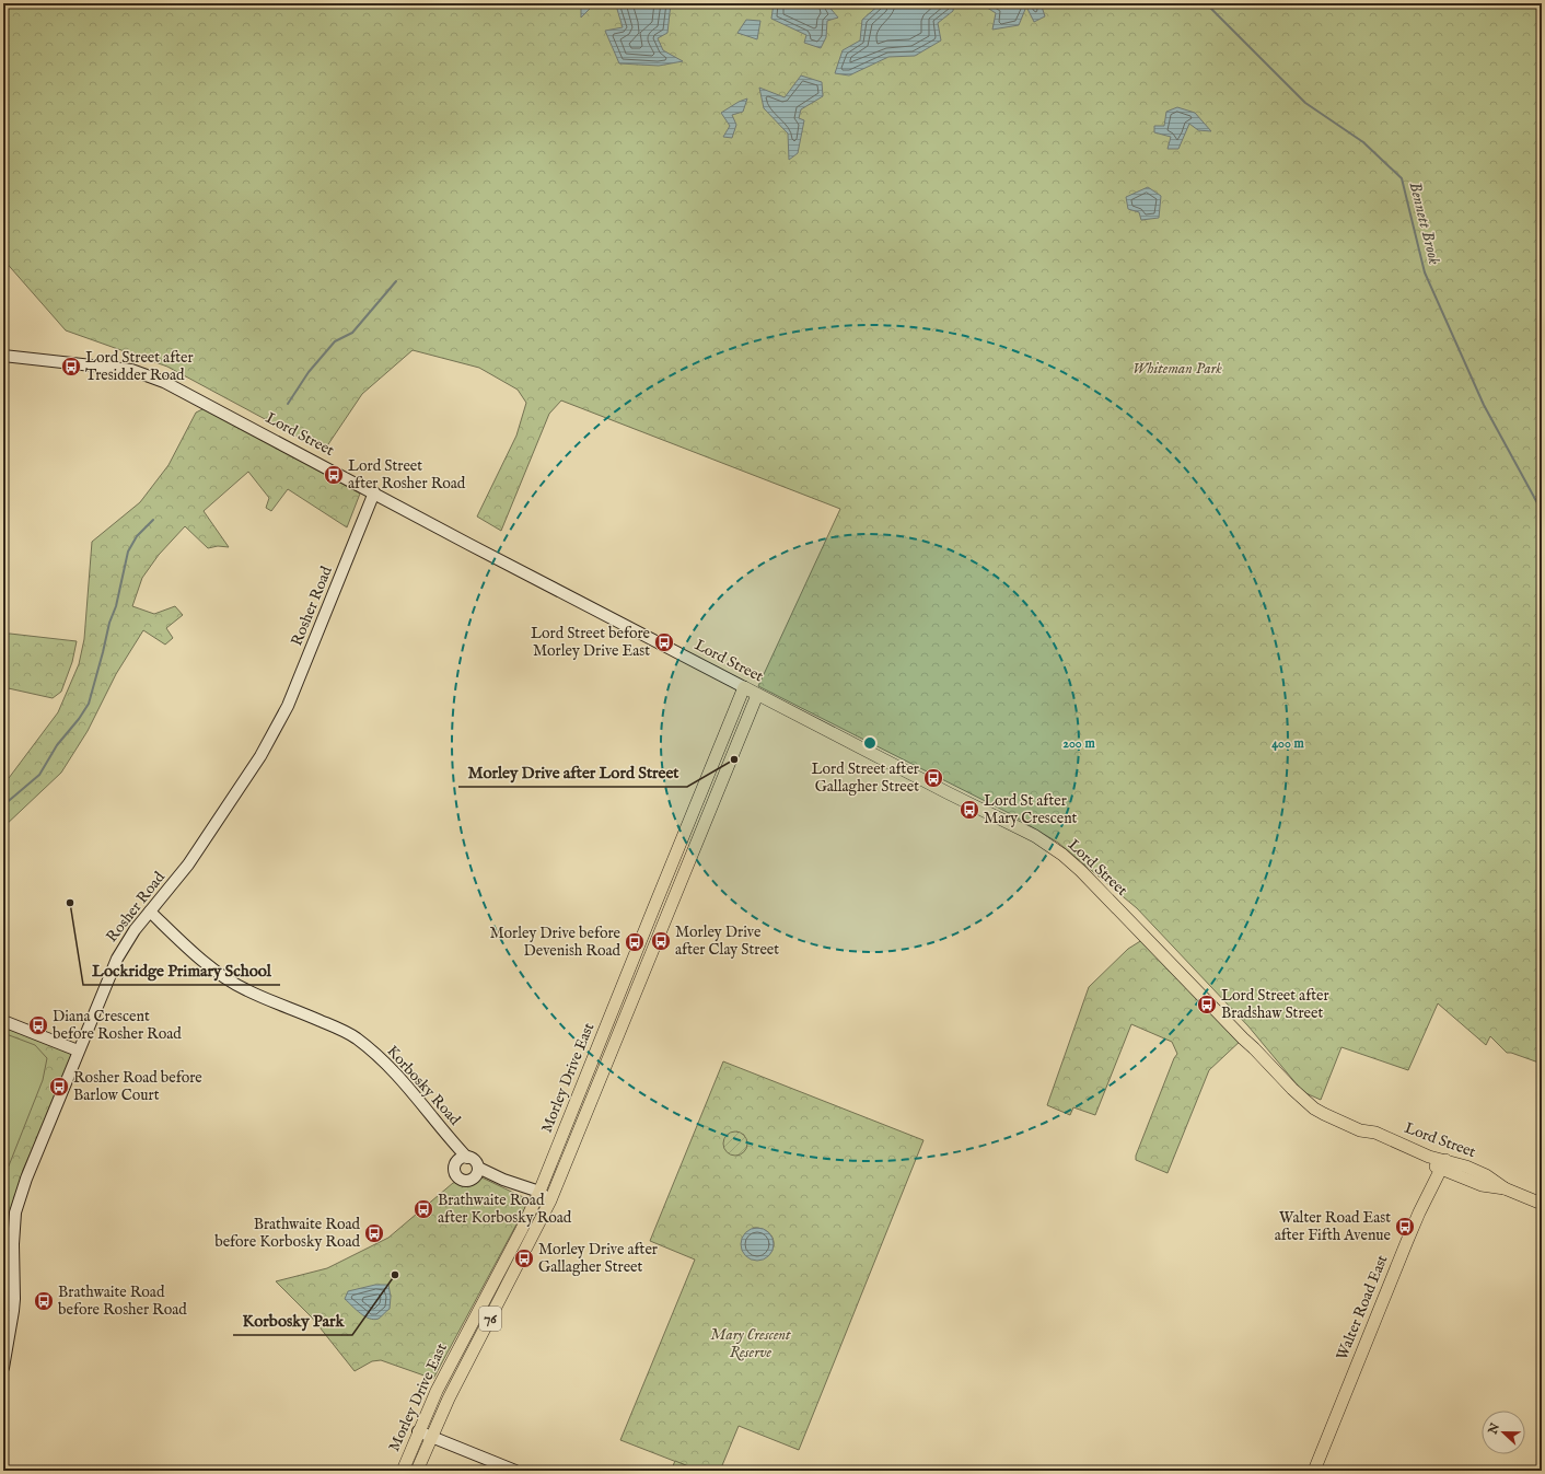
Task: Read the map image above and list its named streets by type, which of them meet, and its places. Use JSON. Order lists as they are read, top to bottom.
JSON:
{
  "streets": {
    "main road": [
      "Lord Street",
      "Morley Drive East",
      "Walter Road East",
      "76"
    ],
    "street": ["Rosher Road", "Korbosky Road"]
  },
  "crossings": [
    ["Lord Street", "Rosher Road"],
    ["Lord Street", "Morley Drive East"],
    ["Lord Street", "Walter Road East"],
    ["Rosher Road", "Korbosky Road"]
  ],
  "water": ["Bennett Brook"],
  "parks": ["Whiteman Park", "Mary Crescent Reserve"],
  "places": {
    "bus stop": [
      "Lord Street after Tresidder Road",
      "Lord Street after Rosher Road",
      "Lord Street before Morley Drive East",
      "Lord Street after Gallagher Street",
      "Lord St after Mary Crescent",
      "Morley Drive after Clay Street",
      "Morley Drive before Devenish Road",
      "Lord Street after Bradshaw Street",
      "Diana Crescent before Rosher Road",
      "Rosher Road before Barlow Court",
      "Brathwaite Road after Korbosky Road",
      "Walter Road East after Fifth Avenue",
      "Brathwaite Road before Korbosky Road",
      "Morley Drive after Gallagher Street",
      "Brathwaite Road before Rosher Road"
    ],
    "other": ["Morley Drive after Lord Street", "Lockridge Primary School", "Korbosky Park"]
  },
  "north": "left",
  "rings": ["200 m", "400 m"]
}
